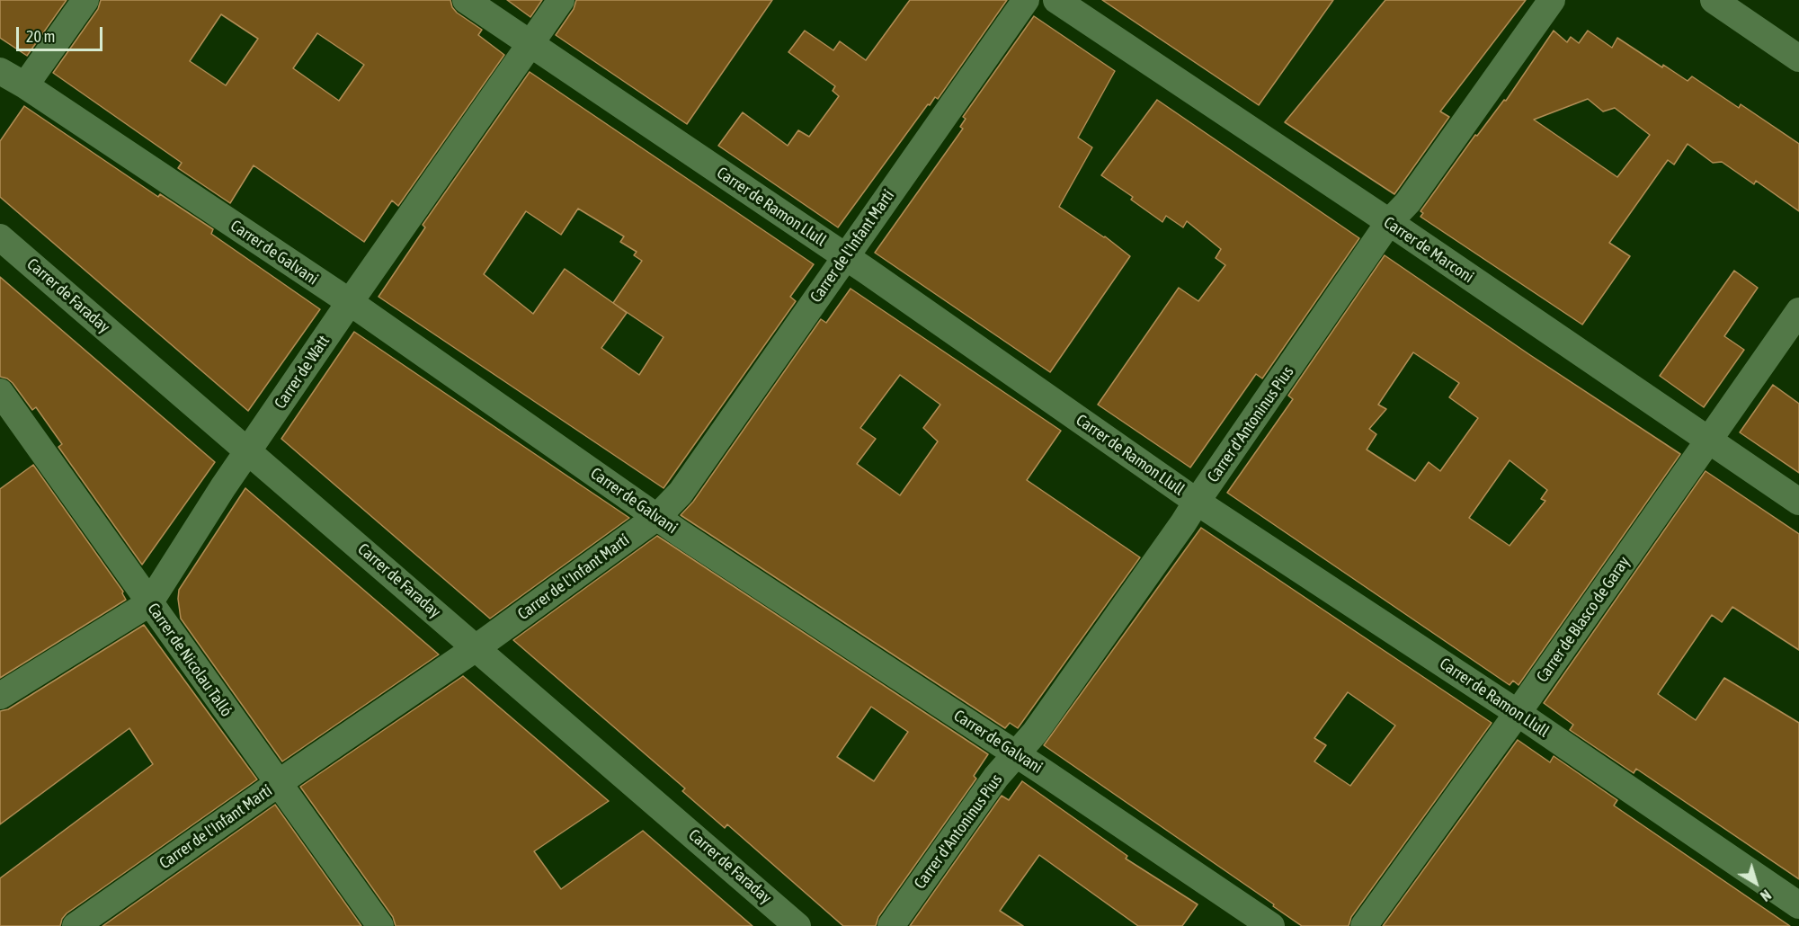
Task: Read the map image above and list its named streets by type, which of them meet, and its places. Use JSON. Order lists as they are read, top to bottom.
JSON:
{
  "streets": {
    "street": [
      "Carrer de Ramon Llull",
      "Carrer de l'Infant Martí",
      "Carrer de Marconi",
      "Carrer de Galvani",
      "Carrer de Faraday",
      "Carrer de Watt",
      "Carrer d'Antoninus Pius",
      "Carrer de Blasco de Garay",
      "Carrer de Nicolau Talló"
    ]
  },
  "crossings": [
    ["Carrer de Ramon Llull", "Carrer de l'Infant Martí"],
    ["Carrer de Ramon Llull", "Carrer de Watt"],
    ["Carrer de Ramon Llull", "Carrer d'Antoninus Pius"],
    ["Carrer de Ramon Llull", "Carrer de Blasco de Garay"],
    ["Carrer de l'Infant Martí", "Carrer de Galvani"],
    ["Carrer de l'Infant Martí", "Carrer de Faraday"],
    ["Carrer de l'Infant Martí", "Carrer de Nicolau Talló"],
    ["Carrer de Marconi", "Carrer d'Antoninus Pius"],
    ["Carrer de Marconi", "Carrer de Blasco de Garay"],
    ["Carrer de Galvani", "Carrer de Watt"],
    ["Carrer de Galvani", "Carrer d'Antoninus Pius"],
    ["Carrer de Faraday", "Carrer de Watt"],
    ["Carrer de Watt", "Carrer de Nicolau Talló"]
  ],
  "scale_bar": "20 m",
  "north": "bottom right"
}
